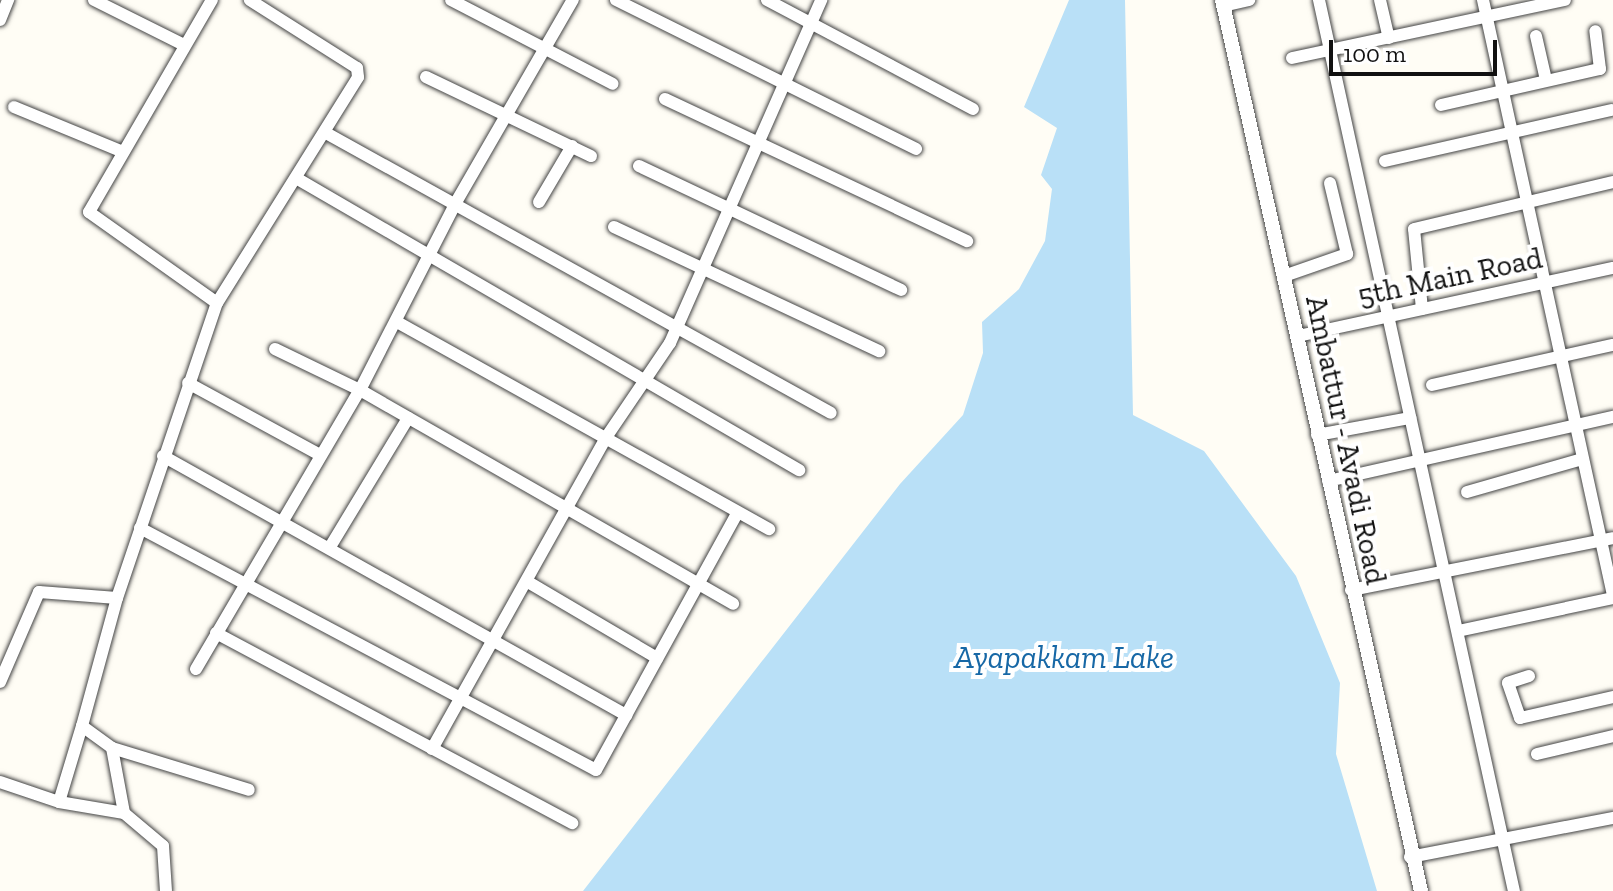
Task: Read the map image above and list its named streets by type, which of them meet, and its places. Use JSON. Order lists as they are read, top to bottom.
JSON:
{
  "streets": {
    "street": ["5th Main Road", "Ambattur - Avadi Road"]
  },
  "crossings": [
    ["5th Main Road", "Ambattur - Avadi Road"]
  ],
  "water": ["Ayapakkam Lake"],
  "scale_bar": "100 m"
}
